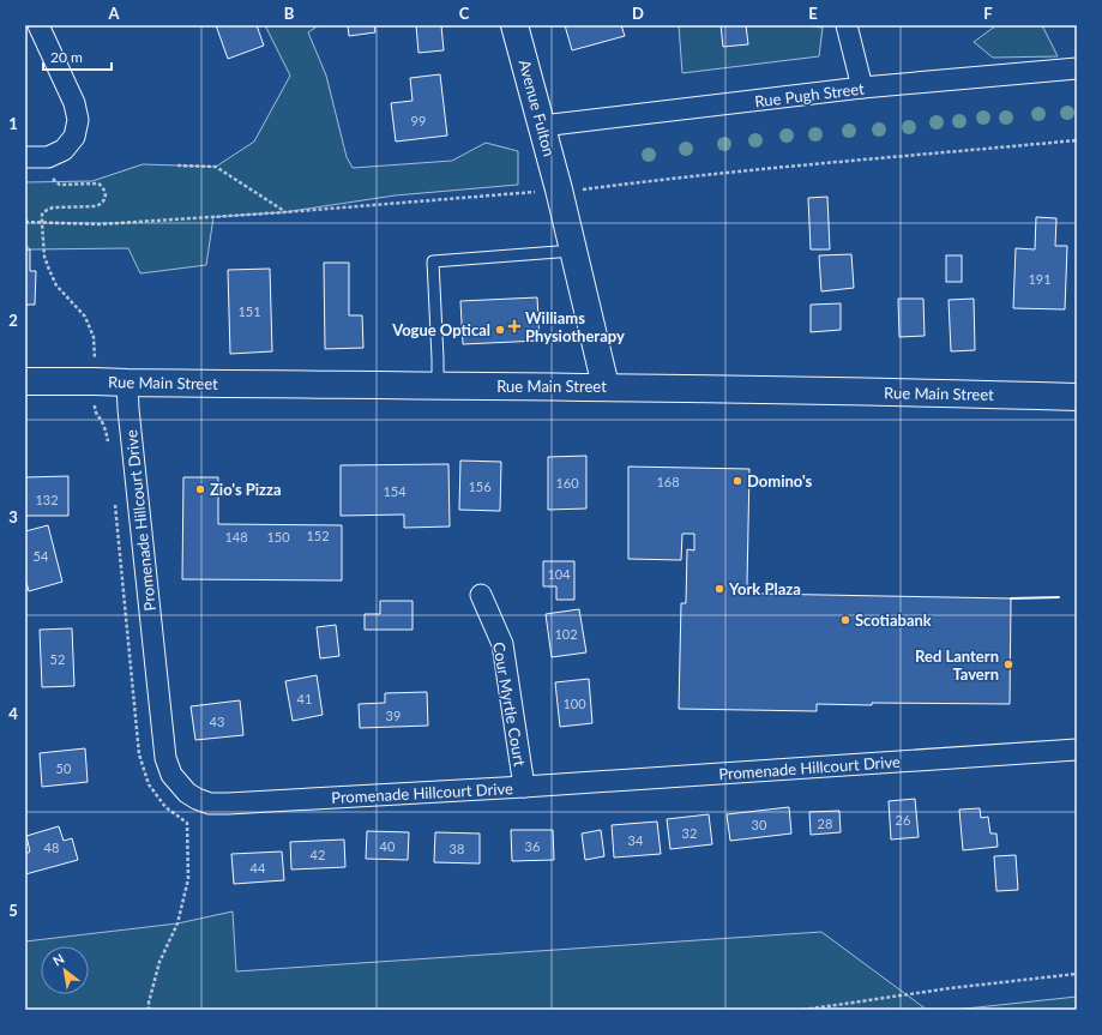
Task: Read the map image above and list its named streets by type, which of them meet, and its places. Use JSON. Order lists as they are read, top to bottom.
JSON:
{
  "streets": {
    "main road": ["Avenue Fulton", "Rue Main Street"],
    "street": ["Rue Pugh Street", "Promenade Hillcourt Drive", "Cour Myrtle Court"]
  },
  "crossings": [
    ["Rue Pugh Street", "Avenue Fulton"],
    ["Avenue Fulton", "Rue Main Street"],
    ["Rue Main Street", "Promenade Hillcourt Drive"],
    ["Promenade Hillcourt Drive", "Cour Myrtle Court"]
  ],
  "places": {
    "health": ["Williams Physiotherapy"],
    "other": [
      "Vogue Optical",
      "Domino's",
      "Zio's Pizza",
      "York Plaza",
      "Scotiabank",
      "Red Lantern Tavern"
    ]
  },
  "house_numbers": [
    "99",
    "191",
    "151",
    "168",
    "160",
    "156",
    "154",
    "132",
    "152",
    "148",
    "150",
    "54",
    "104",
    "102",
    "52",
    "41",
    "100",
    "39",
    "43",
    "50",
    "26",
    "28",
    "30",
    "32",
    "34",
    "40",
    "36",
    "48",
    "38",
    "42",
    "44"
  ],
  "scale_bar": "20 m",
  "north": "top left",
  "grid": {
    "columns": [
      "A",
      "B",
      "C",
      "D",
      "E",
      "F"
    ],
    "rows": [
      "1",
      "2",
      "3",
      "4",
      "5"
    ]
  }
}
